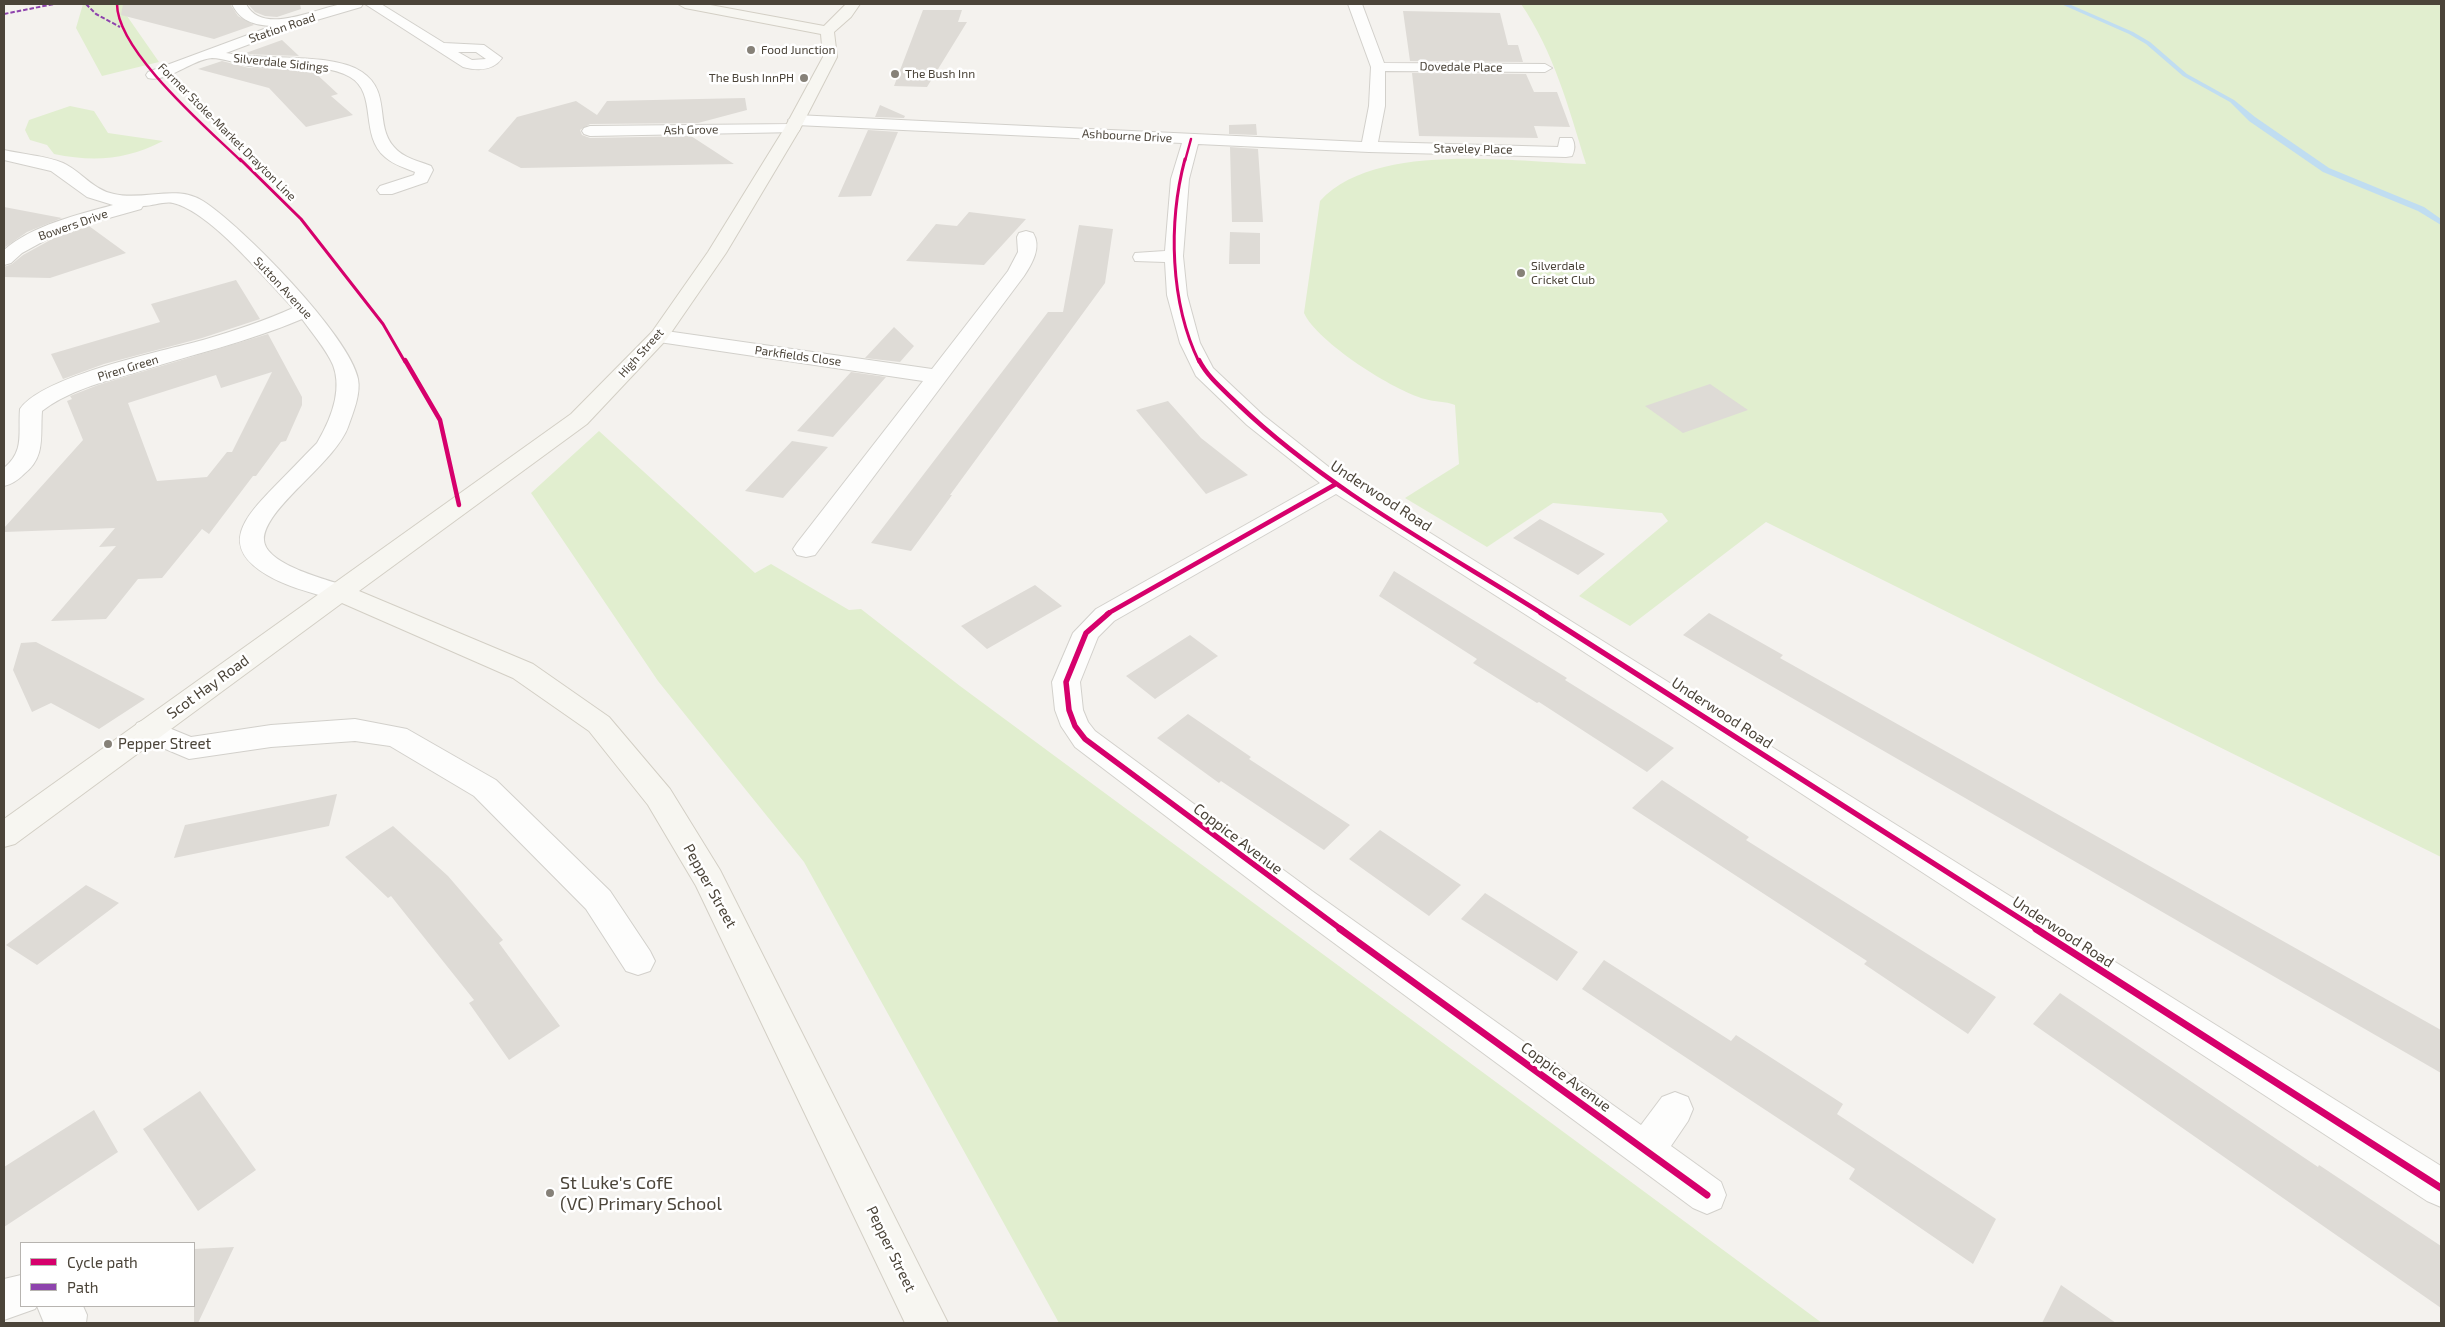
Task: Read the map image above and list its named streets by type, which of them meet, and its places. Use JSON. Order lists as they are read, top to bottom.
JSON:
{
  "streets": {
    "main road": ["High Street", "Scot Hay Road", "Pepper Street"],
    "street": [
      "Station Road",
      "Silverdale Sidings",
      "Dovedale Place",
      "Ash Grove",
      "Ashbourne Drive",
      "Staveley Place",
      "Bowers Drive",
      "Sutton Avenue",
      "Parkfields Close",
      "Piren Green",
      "Underwood Road",
      "Coppice Avenue"
    ],
    "cycle path": ["Former Stoke-Market Drayton Line"]
  },
  "crossings": [
    ["Station Road", "Silverdale Sidings"],
    ["Ash Grove", "Ashbourne Drive"],
    ["Ash Grove", "High Street"],
    ["Ashbourne Drive", "Staveley Place"],
    ["Ashbourne Drive", "High Street"],
    ["Ashbourne Drive", "Underwood Road"],
    ["Bowers Drive", "Sutton Avenue"],
    ["Sutton Avenue", "High Street"],
    ["Sutton Avenue", "Piren Green"],
    ["Sutton Avenue", "Scot Hay Road"],
    ["Sutton Avenue", "Pepper Street"],
    ["High Street", "Parkfields Close"],
    ["High Street", "Scot Hay Road"],
    ["High Street", "Pepper Street"],
    ["Underwood Road", "Coppice Avenue"],
    ["Scot Hay Road", "Pepper Street"]
  ],
  "places": [
    "Food Junction",
    "The Bush Inn",
    "The Bush InnPH",
    "Silverdale Cricket Club",
    "Pepper Street",
    "St Luke's CofE (VC) Primary School"
  ],
  "legend": ["Cycle path", "Path"]
}
